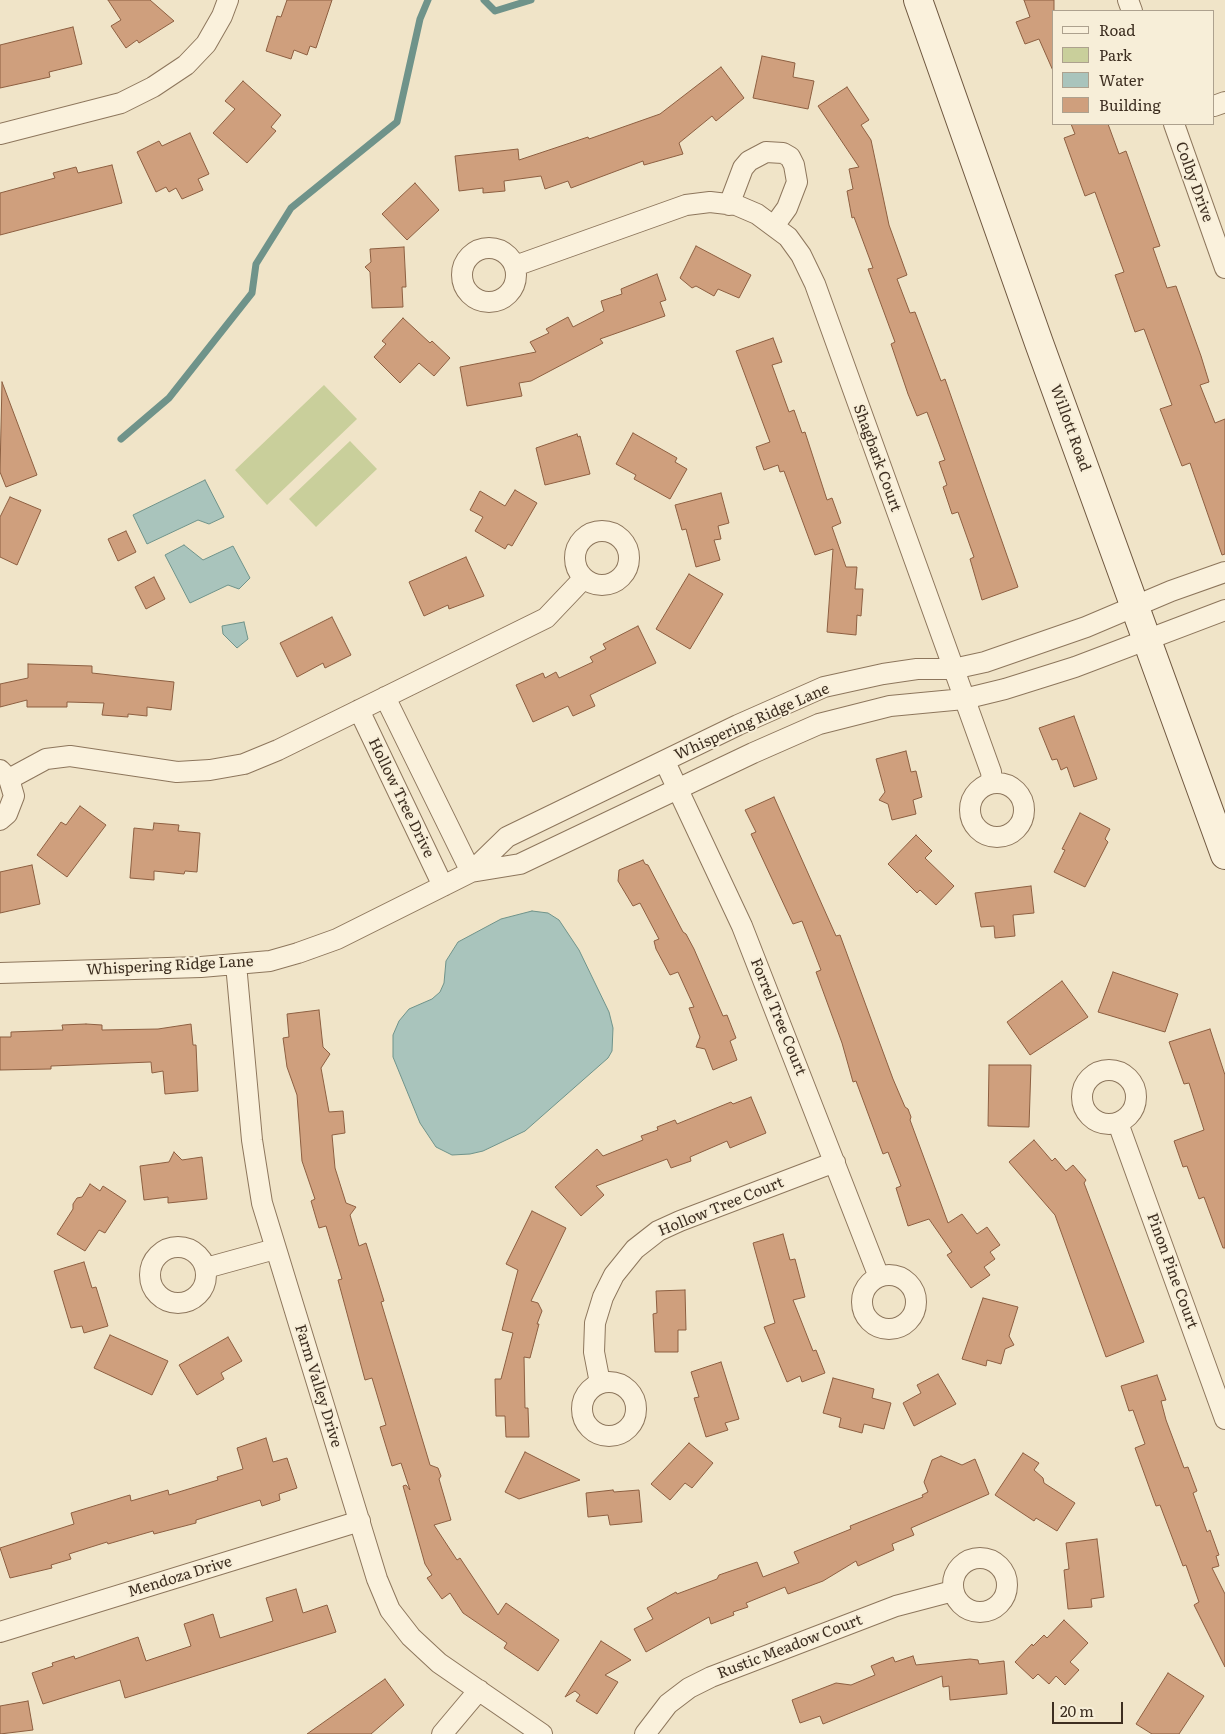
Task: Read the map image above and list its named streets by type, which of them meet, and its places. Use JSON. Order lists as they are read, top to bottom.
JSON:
{
  "streets": {
    "main road": ["Willott Road"],
    "street": [
      "Colby Drive",
      "Shagbark Court",
      "Whispering Ridge Lane",
      "Hollow Tree Drive",
      "Forrel Tree Court",
      "Hollow Tree Court",
      "Pinon Pine Court",
      "Farm Valley Drive",
      "Mendoza Drive",
      "Rustic Meadow Court"
    ]
  },
  "crossings": [
    ["Willott Road", "Whispering Ridge Lane"],
    ["Shagbark Court", "Whispering Ridge Lane"],
    ["Whispering Ridge Lane", "Hollow Tree Drive"],
    ["Whispering Ridge Lane", "Forrel Tree Court"],
    ["Whispering Ridge Lane", "Farm Valley Drive"],
    ["Forrel Tree Court", "Hollow Tree Court"],
    ["Farm Valley Drive", "Mendoza Drive"]
  ],
  "legend": [
    "Road",
    "Park",
    "Water",
    "Building"
  ],
  "scale_bar": "20 m"
}
